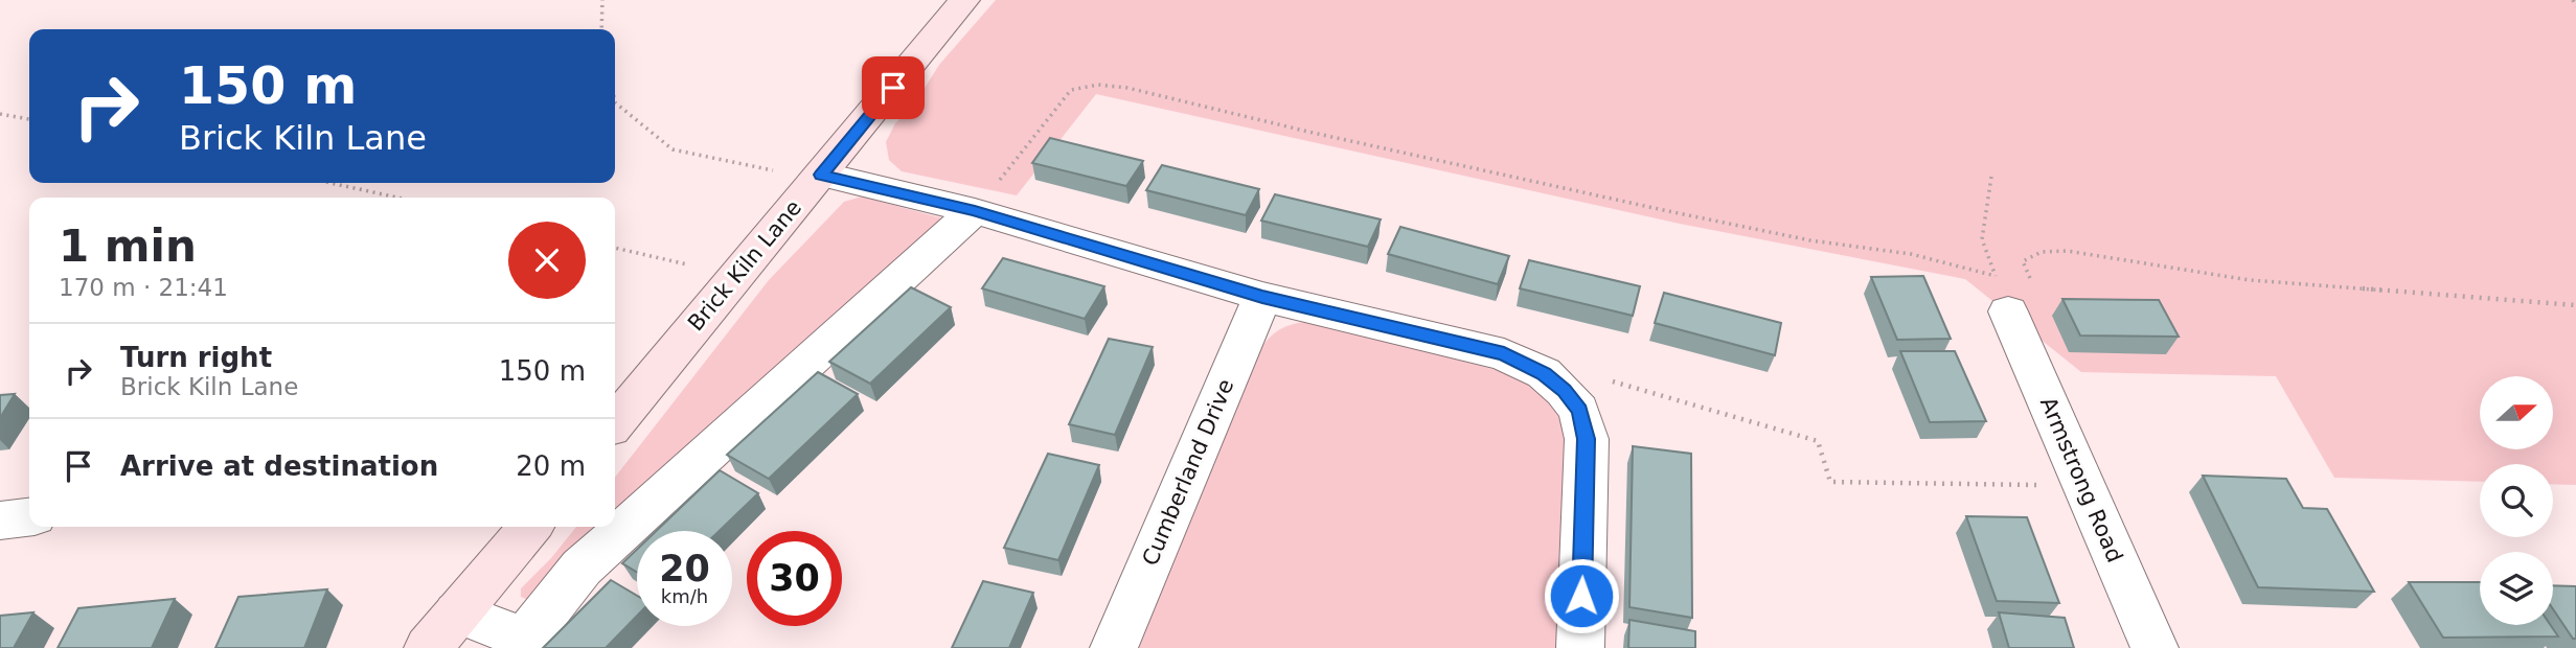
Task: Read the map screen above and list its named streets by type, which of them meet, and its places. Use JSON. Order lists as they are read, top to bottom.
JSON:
{
  "streets": {
    "street": ["Brick Kiln Lane", "Cumberland Drive", "Armstrong Road"]
  },
  "north": "right",
  "page": {
    "turn": ["150 m", "Brick Kiln Lane"],
    "heading": ["1 min", "170 m · 21:41"],
    "list": [
      {
        "name": "Turn right",
        "note": "Brick Kiln Lane",
        "value": "150 m"
      },
      {
        "name": "Arrive at destination",
        "value": "20 m"
      }
    ],
    "speed": "20 km/h",
    "limit": "30"
  }
}
